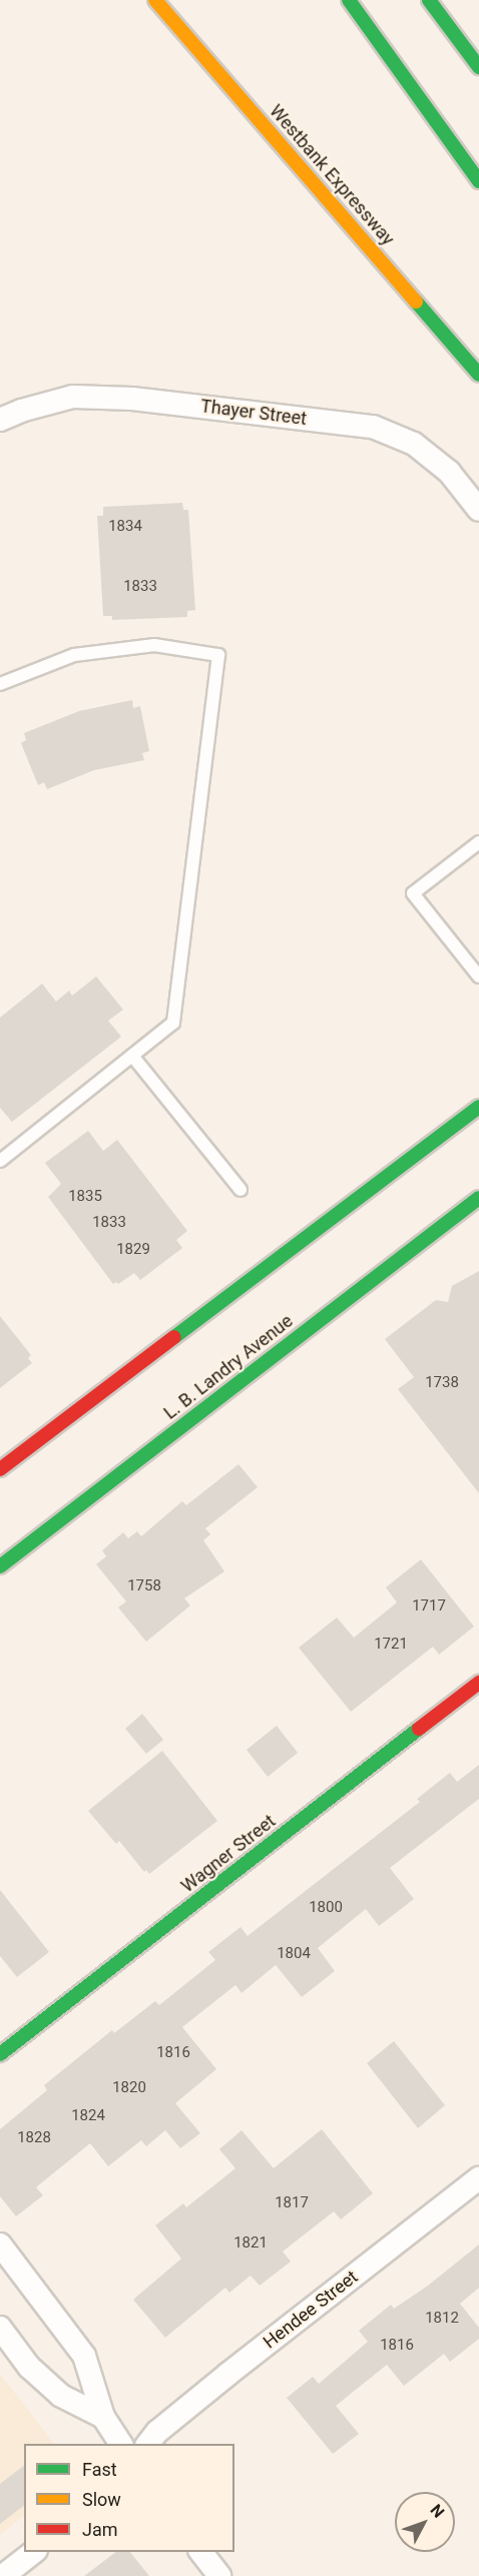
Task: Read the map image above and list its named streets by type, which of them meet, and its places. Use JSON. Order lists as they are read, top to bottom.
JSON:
{
  "streets": {
    "main road": ["Westbank Expressway", "L. B. Landry Avenue", "Wagner Street"],
    "street": ["Thayer Street", "Hendee Street"]
  },
  "house_numbers": [
    "1834",
    "1833",
    "1835",
    "1833",
    "1829",
    "1738",
    "1758",
    "1717",
    "1721",
    "1800",
    "1804",
    "1816",
    "1820",
    "1824",
    "1828",
    "1817",
    "1821",
    "1812",
    "1816"
  ],
  "legend": ["Fast", "Slow", "Jam"],
  "north": "top right"
}
